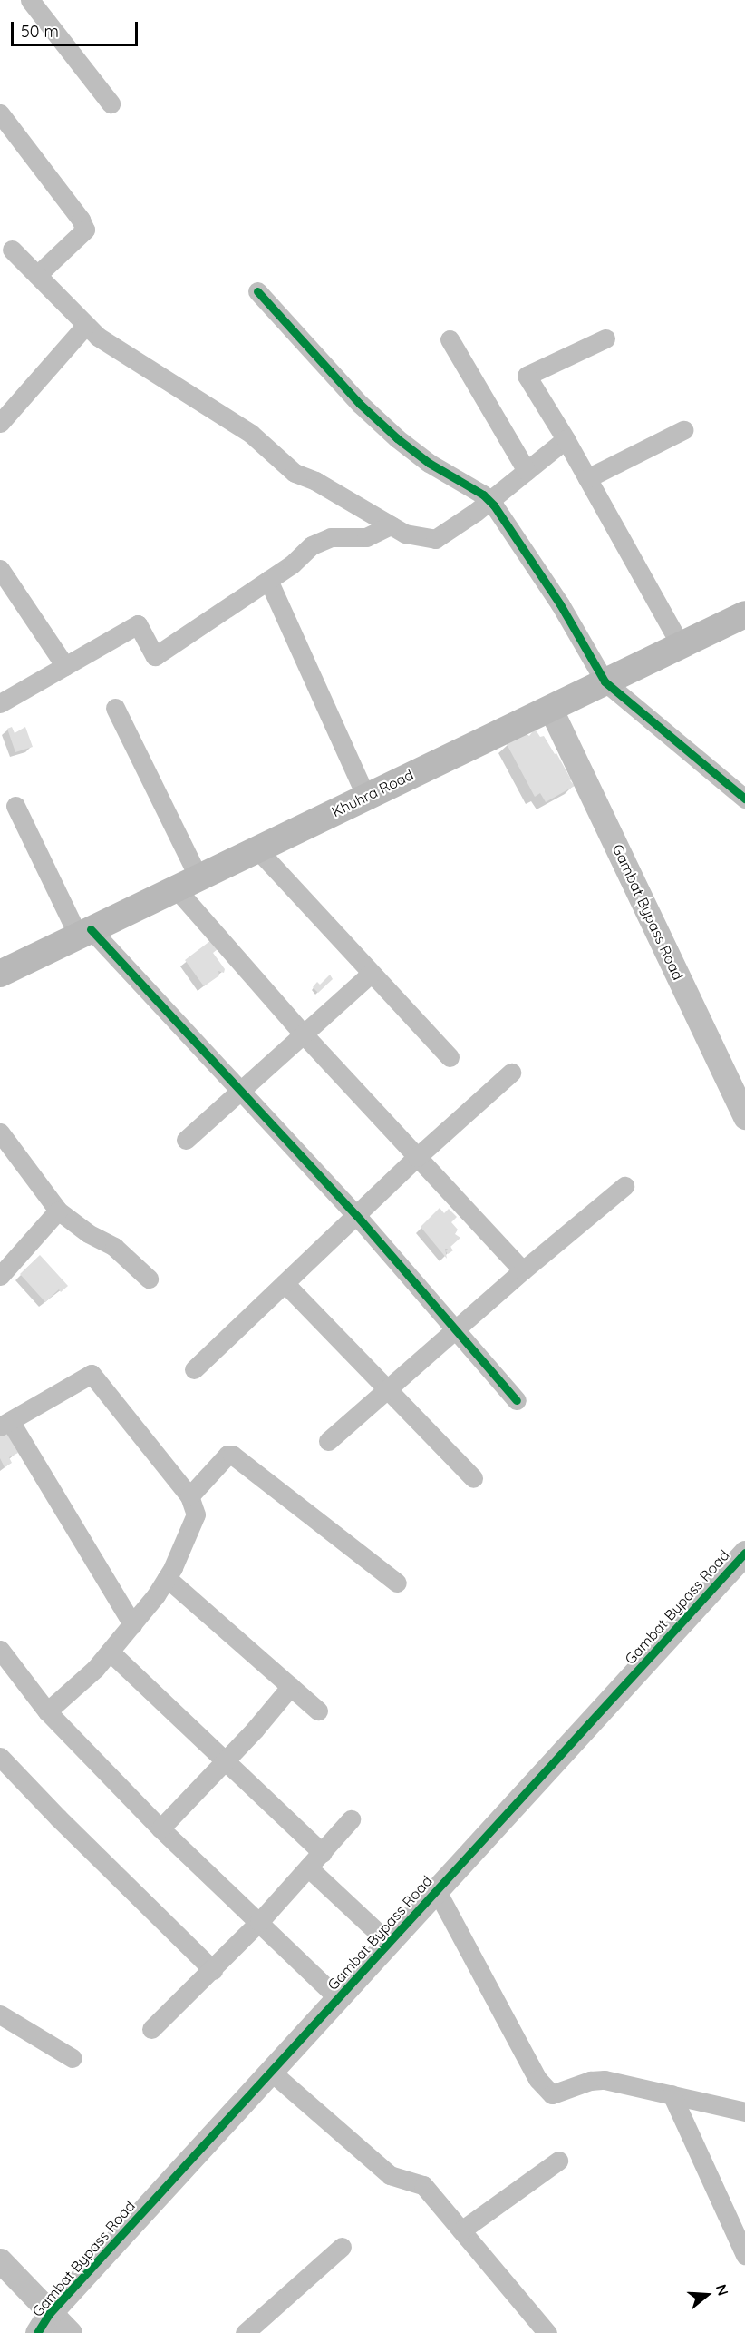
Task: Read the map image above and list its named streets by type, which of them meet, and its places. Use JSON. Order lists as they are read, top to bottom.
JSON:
{
  "streets": {
    "main road": ["Khuhra Road"],
    "street": ["Gambat Bypass Road"]
  },
  "crossings": [
    ["Khuhra Road", "Gambat Bypass Road"]
  ],
  "scale_bar": "50 m",
  "north": "right"
}
